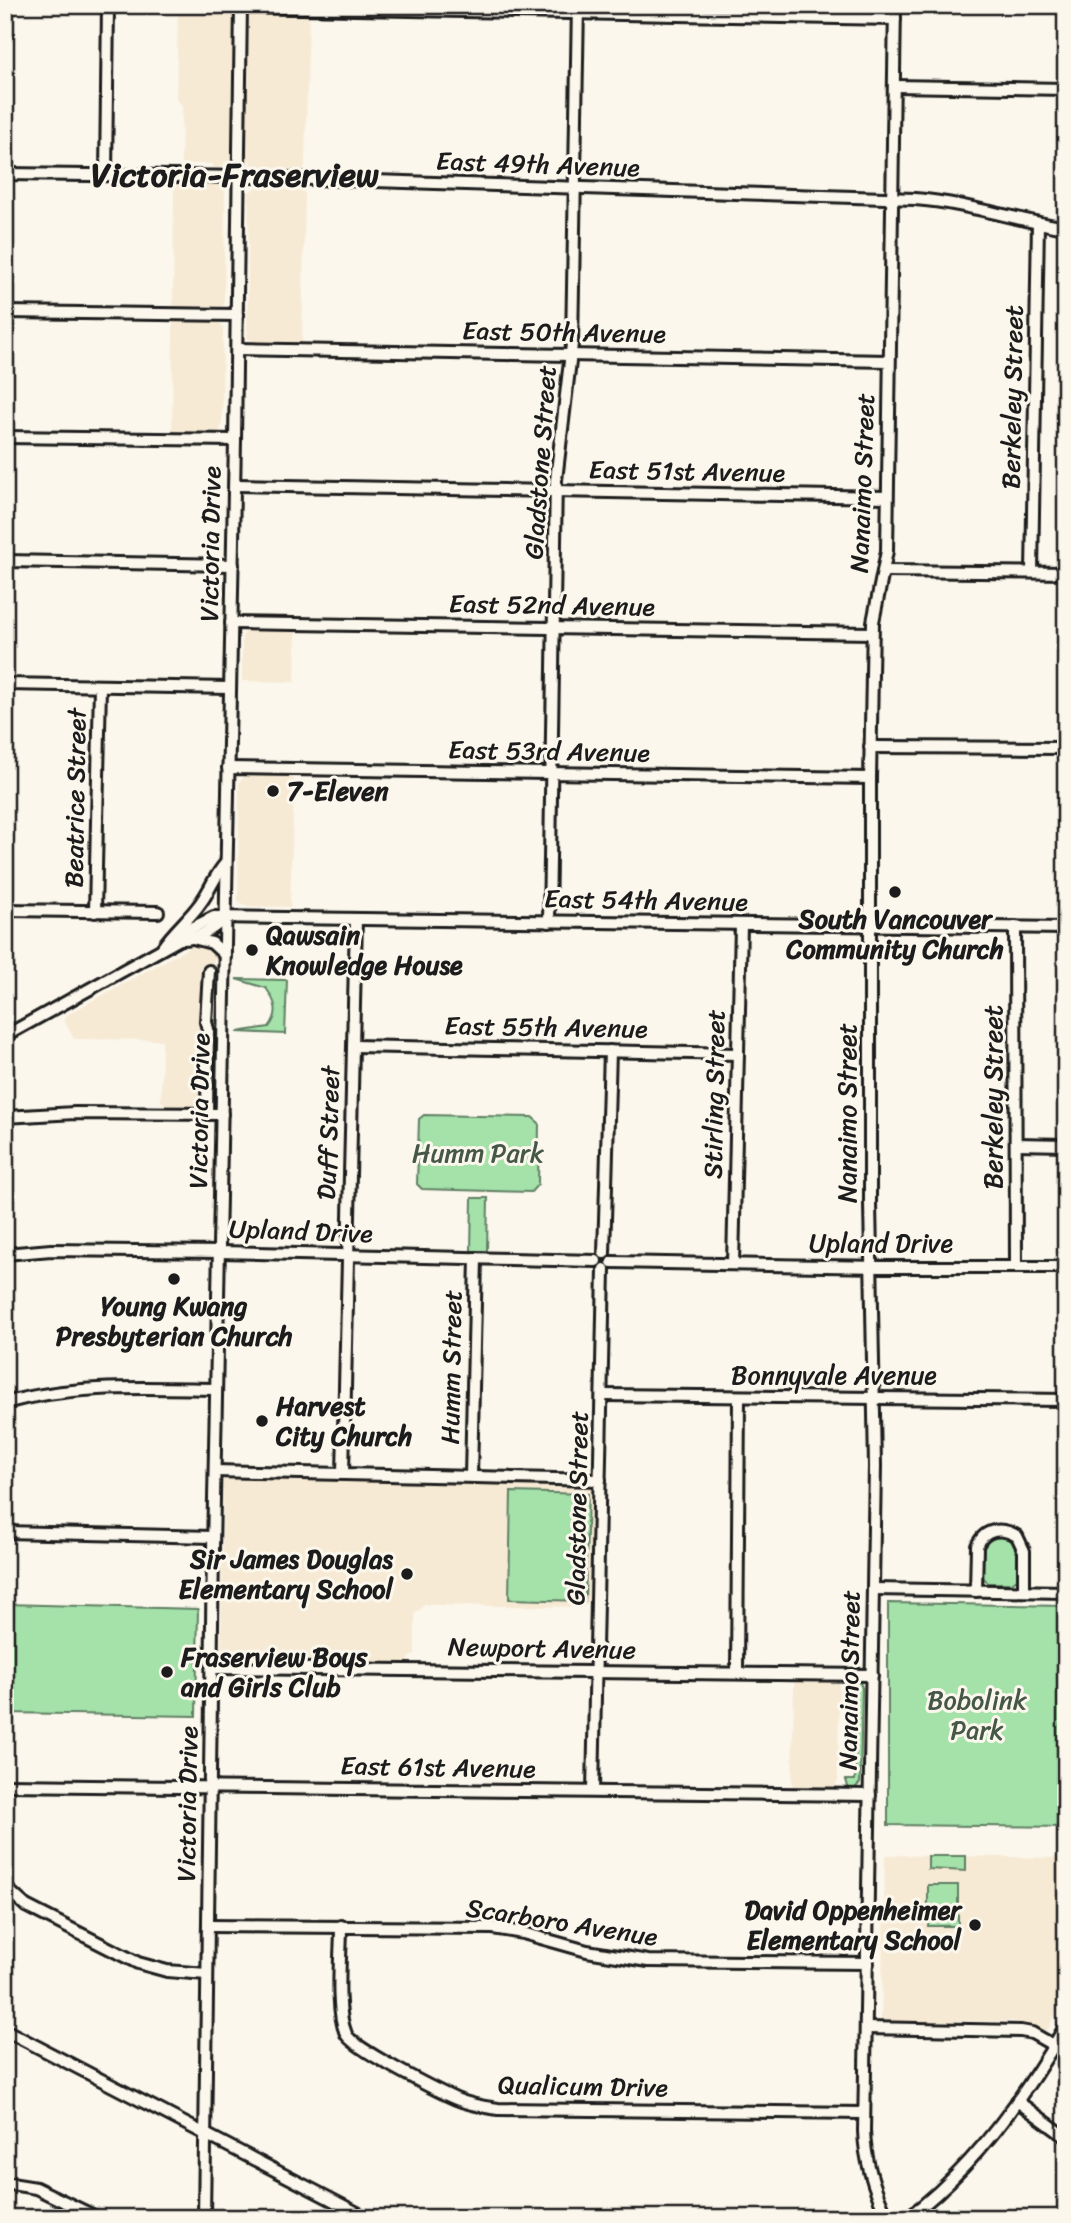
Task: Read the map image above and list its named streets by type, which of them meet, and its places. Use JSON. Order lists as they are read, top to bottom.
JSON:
{
  "streets": {
    "street": [
      "East 49th Avenue",
      "East 50th Avenue",
      "Berkeley Street",
      "Gladstone Street",
      "East 51st Avenue",
      "Nanaimo Street",
      "Victoria Drive",
      "East 52nd Avenue",
      "East 53rd Avenue",
      "Beatrice Street",
      "East 54th Avenue",
      "East 55th Avenue",
      "Stirling Street",
      "Duff Street",
      "Upland Drive",
      "Humm Street",
      "Bonnyvale Avenue",
      "Newport Avenue",
      "East 61st Avenue",
      "Scarboro Avenue",
      "Qualicum Drive"
    ]
  },
  "crossings": [
    ["East 49th Avenue", "Berkeley Street"],
    ["East 49th Avenue", "Gladstone Street"],
    ["East 49th Avenue", "Nanaimo Street"],
    ["East 49th Avenue", "Victoria Drive"],
    ["East 50th Avenue", "Gladstone Street"],
    ["East 50th Avenue", "Nanaimo Street"],
    ["East 50th Avenue", "Victoria Drive"],
    ["Berkeley Street", "East 54th Avenue"],
    ["Berkeley Street", "Upland Drive"],
    ["Gladstone Street", "East 51st Avenue"],
    ["Gladstone Street", "East 52nd Avenue"],
    ["Gladstone Street", "East 53rd Avenue"],
    ["Gladstone Street", "East 54th Avenue"],
    ["Gladstone Street", "East 55th Avenue"],
    ["Gladstone Street", "Upland Drive"],
    ["Gladstone Street", "Bonnyvale Avenue"],
    ["Gladstone Street", "Newport Avenue"],
    ["Gladstone Street", "East 61st Avenue"],
    ["East 51st Avenue", "Nanaimo Street"],
    ["East 51st Avenue", "Victoria Drive"],
    ["Nanaimo Street", "East 52nd Avenue"],
    ["Nanaimo Street", "East 53rd Avenue"],
    ["Nanaimo Street", "East 54th Avenue"],
    ["Nanaimo Street", "Upland Drive"],
    ["Nanaimo Street", "Bonnyvale Avenue"],
    ["Nanaimo Street", "Newport Avenue"],
    ["Nanaimo Street", "East 61st Avenue"],
    ["Nanaimo Street", "Scarboro Avenue"],
    ["Nanaimo Street", "Qualicum Drive"],
    ["Victoria Drive", "East 52nd Avenue"],
    ["Victoria Drive", "East 53rd Avenue"],
    ["Victoria Drive", "East 54th Avenue"],
    ["Victoria Drive", "Upland Drive"],
    ["Victoria Drive", "Newport Avenue"],
    ["Victoria Drive", "East 61st Avenue"],
    ["Victoria Drive", "Scarboro Avenue"],
    ["East 54th Avenue", "Stirling Street"],
    ["East 54th Avenue", "Duff Street"],
    ["East 55th Avenue", "Stirling Street"],
    ["East 55th Avenue", "Duff Street"],
    ["Stirling Street", "Upland Drive"],
    ["Duff Street", "Upland Drive"],
    ["Upland Drive", "Humm Street"],
    ["Scarboro Avenue", "Qualicum Drive"]
  ],
  "districts": ["Victoria-Fraserview"],
  "parks": ["Humm Park", "Bobolink Park"],
  "places": [
    "7-Eleven",
    "South Vancouver Community Church",
    "Qawsain Knowledge House",
    "Young Kwang Presbyterian Church",
    "Harvest City Church",
    "Sir James Douglas Elementary School",
    "Fraserview Boys and Girls Club",
    "David Oppenheimer Elementary School"
  ]
}
